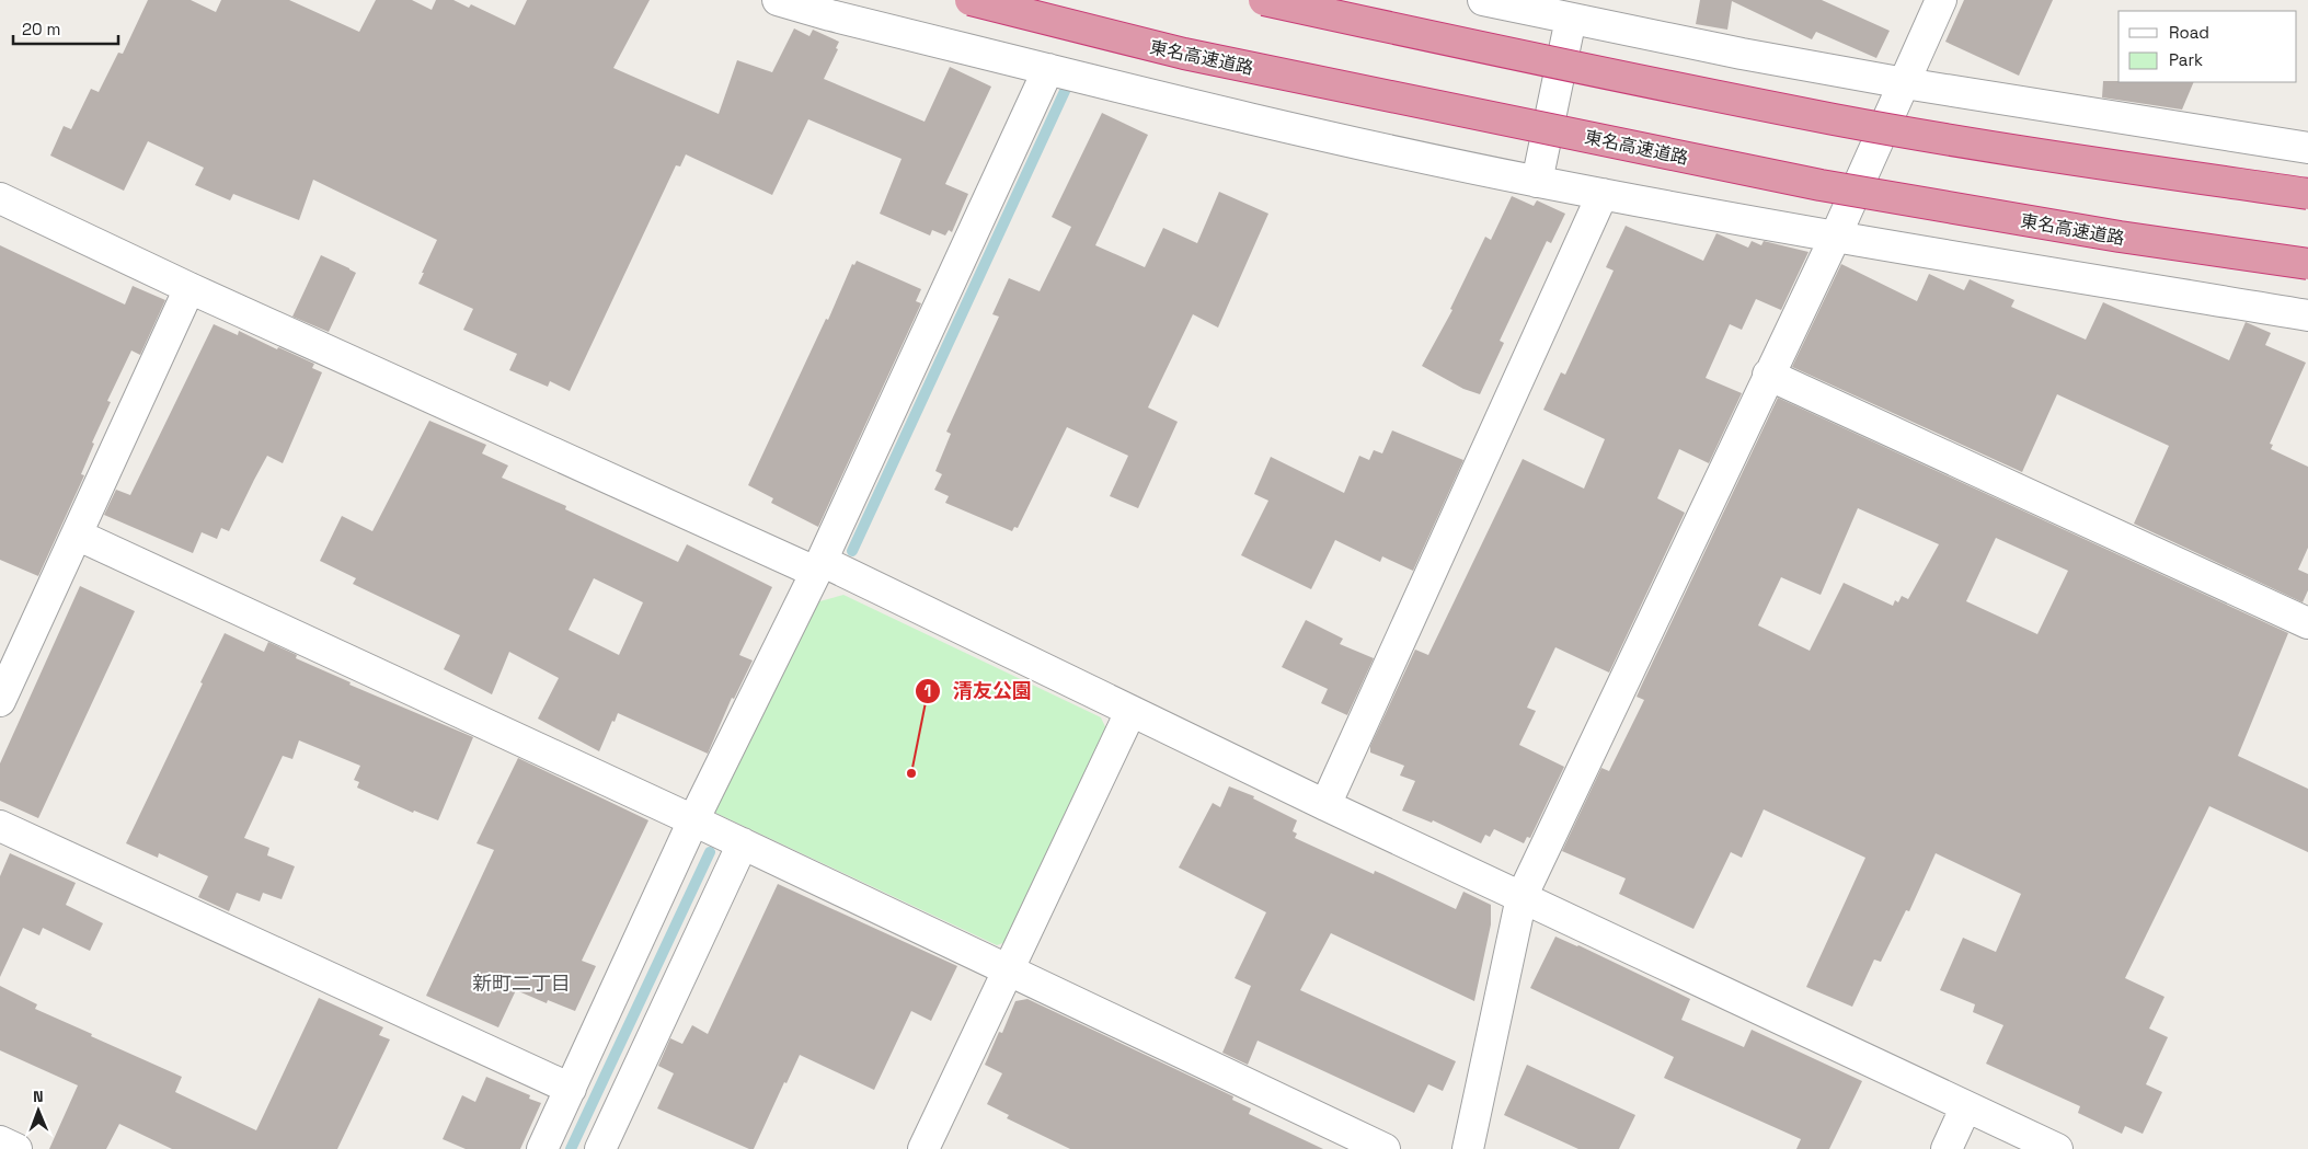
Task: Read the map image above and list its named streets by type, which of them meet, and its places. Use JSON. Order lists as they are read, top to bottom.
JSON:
{
  "streets": {
    "highway": ["東名高速道路"]
  },
  "districts": ["新町二丁目"],
  "places": ["清友公園"],
  "legend": ["Road", "Park"],
  "scale_bar": "20 m",
  "north": "top"
}
